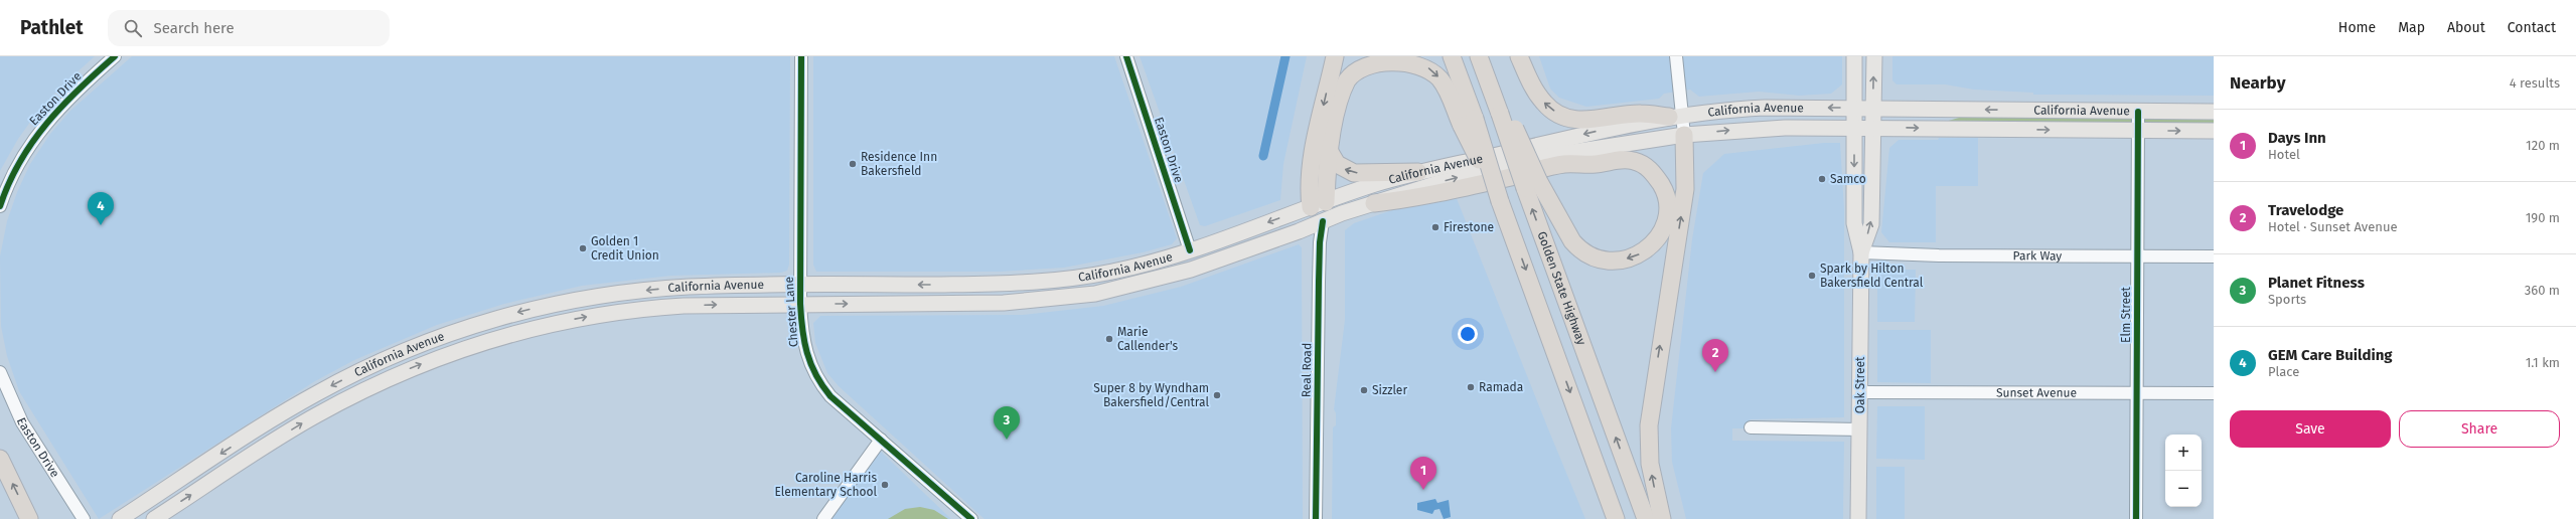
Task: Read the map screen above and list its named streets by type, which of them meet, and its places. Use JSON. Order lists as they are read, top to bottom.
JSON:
{
  "streets": {
    "highway": ["Golden State Highway"],
    "main road": ["California Avenue", "Oak Street"],
    "street": [
      "Easton Drive",
      "Park Way",
      "Chester Lane",
      "Elm Street",
      "Real Road",
      "Sunset Avenue"
    ]
  },
  "crossings": [
    ["Easton Drive", "California Avenue"],
    ["California Avenue", "Chester Lane"],
    ["California Avenue", "Elm Street"],
    ["California Avenue", "Real Road"],
    ["California Avenue", "Oak Street"],
    ["Park Way", "Elm Street"],
    ["Park Way", "Oak Street"],
    ["Elm Street", "Sunset Avenue"],
    ["Oak Street", "Sunset Avenue"]
  ],
  "places": [
    "Residence Inn Bakersfield",
    "Samco",
    "Firestone",
    "Golden 1 Credit Union",
    "Spark by Hilton Bakersfield Central",
    "Marie Callender's",
    "Ramada",
    "Sizzler",
    "Super 8 by Wyndham Bakersfield/Central",
    "Caroline Harris Elementary School"
  ],
  "page": {
    "header": "Pathlet",
    "search": "Search here",
    "nav": [
      "Home",
      "Map",
      "About",
      "Contact"
    ],
    "heading": ["Nearby", "4 results"],
    "list": [
      {
        "mark": "1",
        "name": "Days Inn",
        "note": "Hotel",
        "value": "120 m"
      },
      {
        "mark": "2",
        "name": "Travelodge",
        "note": "Hotel · Sunset Avenue",
        "value": "190 m"
      },
      {
        "mark": "3",
        "name": "Planet Fitness",
        "note": "Sports",
        "value": "360 m"
      },
      {
        "mark": "4",
        "name": "GEM Care Building",
        "note": "Place",
        "value": "1.1 km"
      }
    ],
    "pins": [
      "4",
      "2",
      "3",
      "1"
    ],
    "buttons": ["Save", "Share"],
    "map_buttons": ["+", "−"]
  }
}
